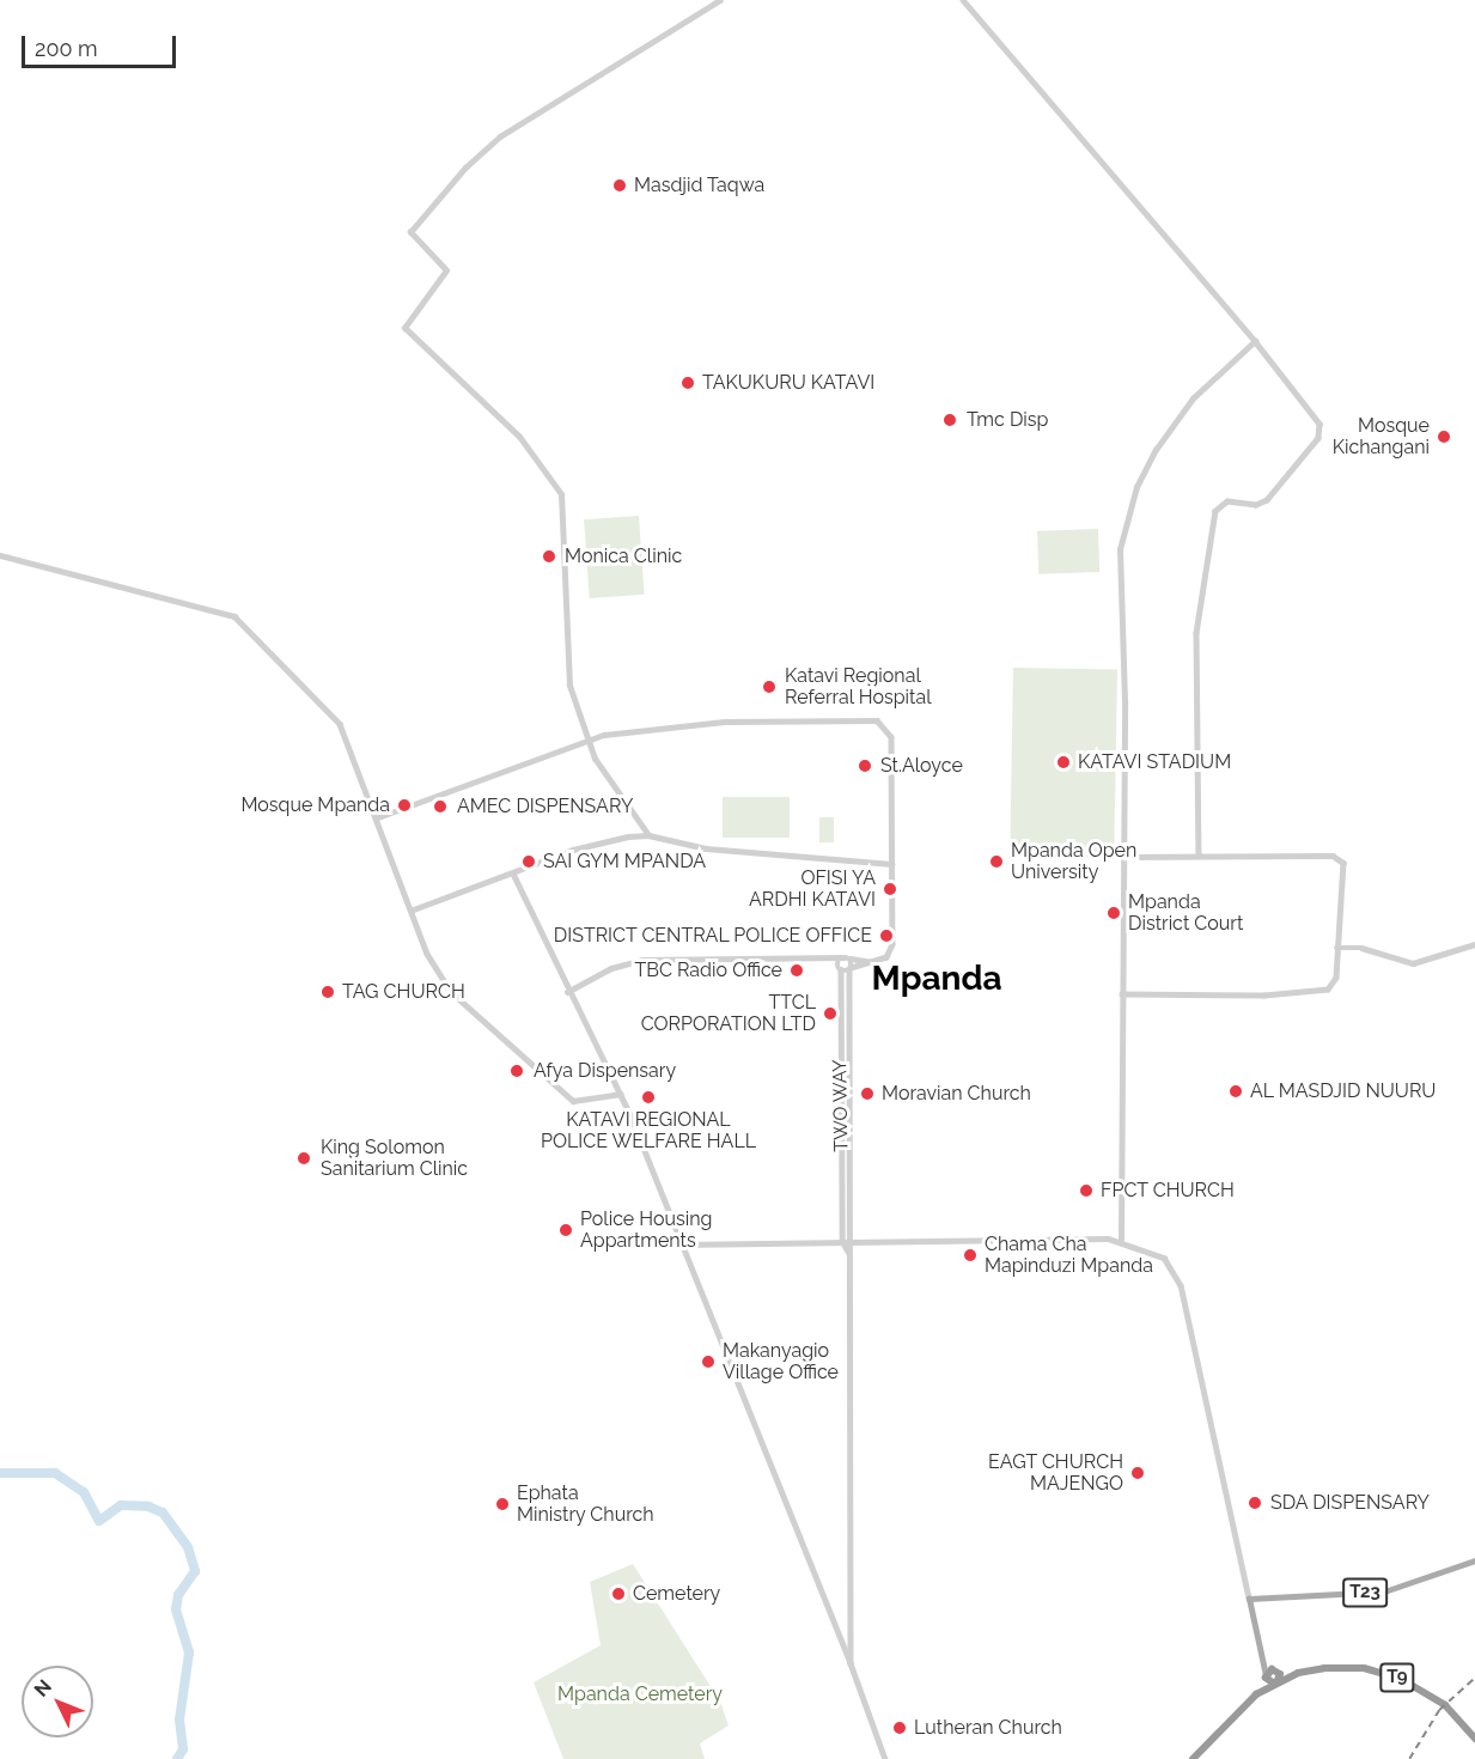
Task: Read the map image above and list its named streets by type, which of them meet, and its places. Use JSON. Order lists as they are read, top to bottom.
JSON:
{
  "streets": {
    "highway": ["T9"],
    "main road": ["T23"],
    "street": ["TWO WAY"]
  },
  "districts": ["Mpanda"],
  "parks": ["Mpanda Cemetery"],
  "places": [
    "Masdjid Taqwa",
    "TAKUKURU KATAVI",
    "Tmc Disp",
    "Mosque Kichangani",
    "Monica Clinic",
    "Katavi Regional Referral Hospital",
    "KATAVI STADIUM",
    "St.Aloyce",
    "Mosque Mpanda",
    "AMEC DISPENSARY",
    "SAI GYM MPANDA",
    "Mpanda Open University",
    "OFISI YA ARDHI KATAVI",
    "Mpanda District Court",
    "DISTRICT CENTRAL POLICE OFFICE",
    "TBC Radio Office",
    "TAG CHURCH",
    "TTCL CORPORATION LTD",
    "Afya Dispensary",
    "AL MASDJID NUURU",
    "Moravian Church",
    "KATAVI REGIONAL POLICE WELFARE HALL",
    "King Solomon Sanitarium Clinic",
    "FPCT CHURCH",
    "Police Housing Appartments",
    "Chama Cha Mapinduzi Mpanda",
    "Makanyagio Village Office",
    "EAGT CHURCH MAJENGO",
    "SDA DISPENSARY",
    "Ephata Ministry Church",
    "Cemetery",
    "Lutheran Church"
  ],
  "scale_bar": "200 m",
  "north": "top left"
}
